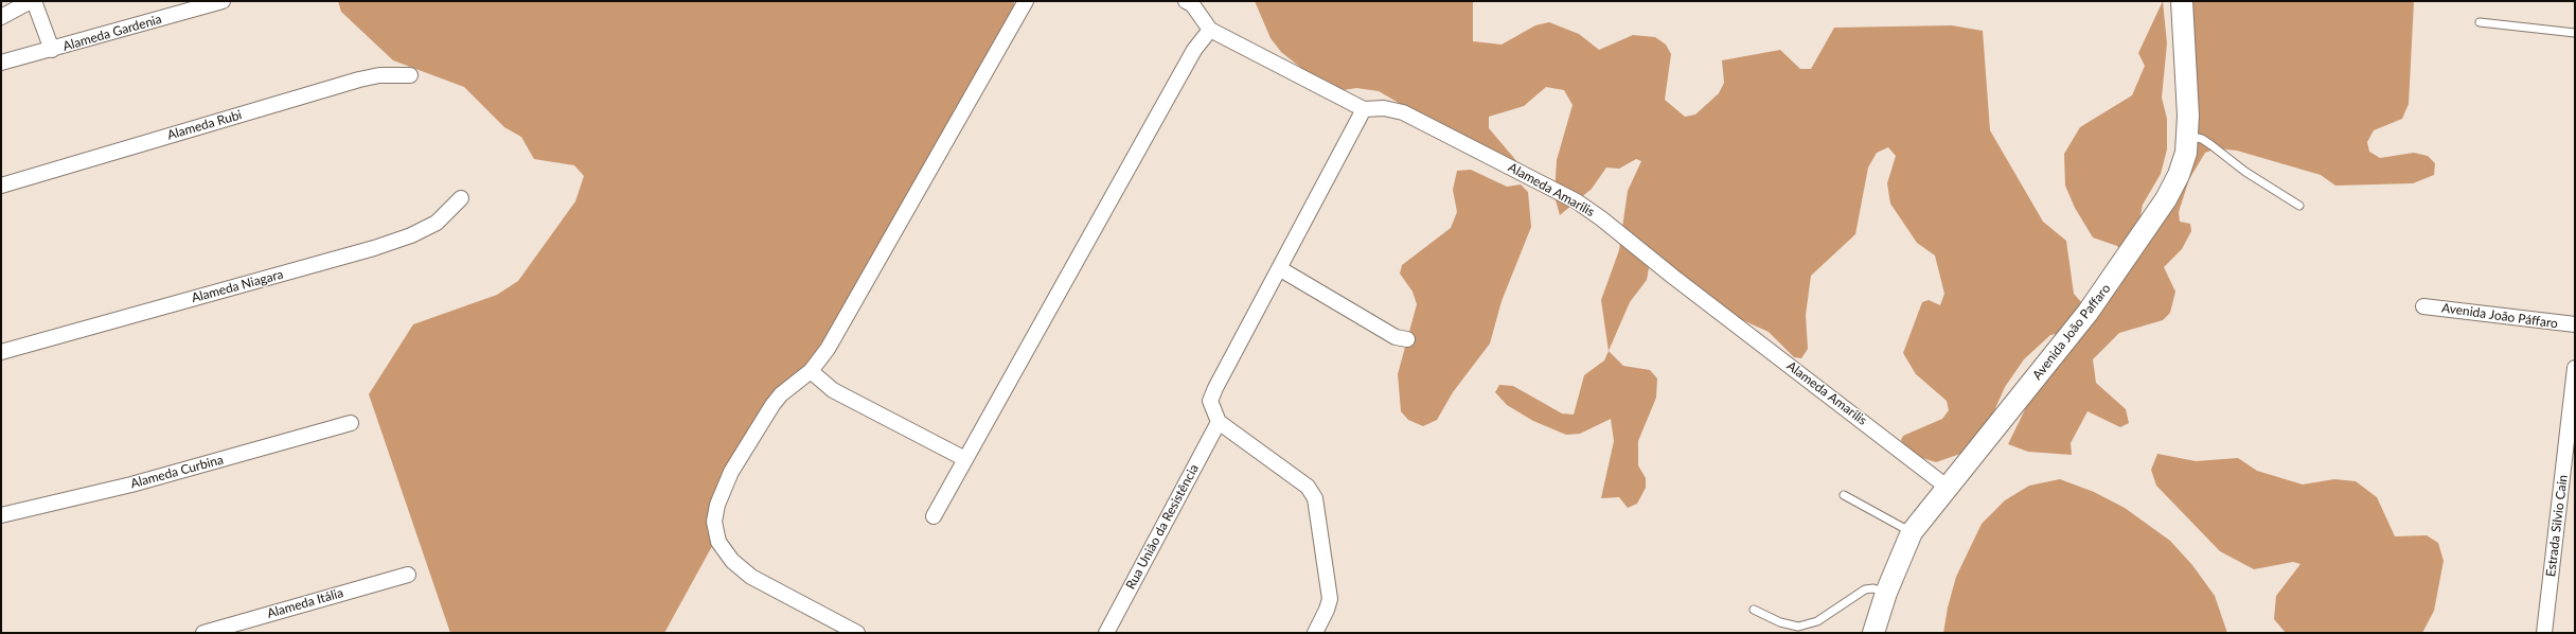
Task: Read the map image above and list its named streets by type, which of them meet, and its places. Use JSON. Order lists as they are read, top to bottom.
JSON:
{
  "streets": {
    "street": [
      "Alameda Gardenia",
      "Alameda Rubi",
      "Alameda Amarilis",
      "Alameda Niagara",
      "Avenida João Páffaro",
      "Avenida João Paffaro",
      "Alameda Curbina",
      "Estrada Silvio Cain",
      "Rua União da Resistência",
      "Alameda Itália"
    ]
  },
  "crossings": [
    ["Alameda Amarilis", "Avenida João Paffaro"]
  ]
}
